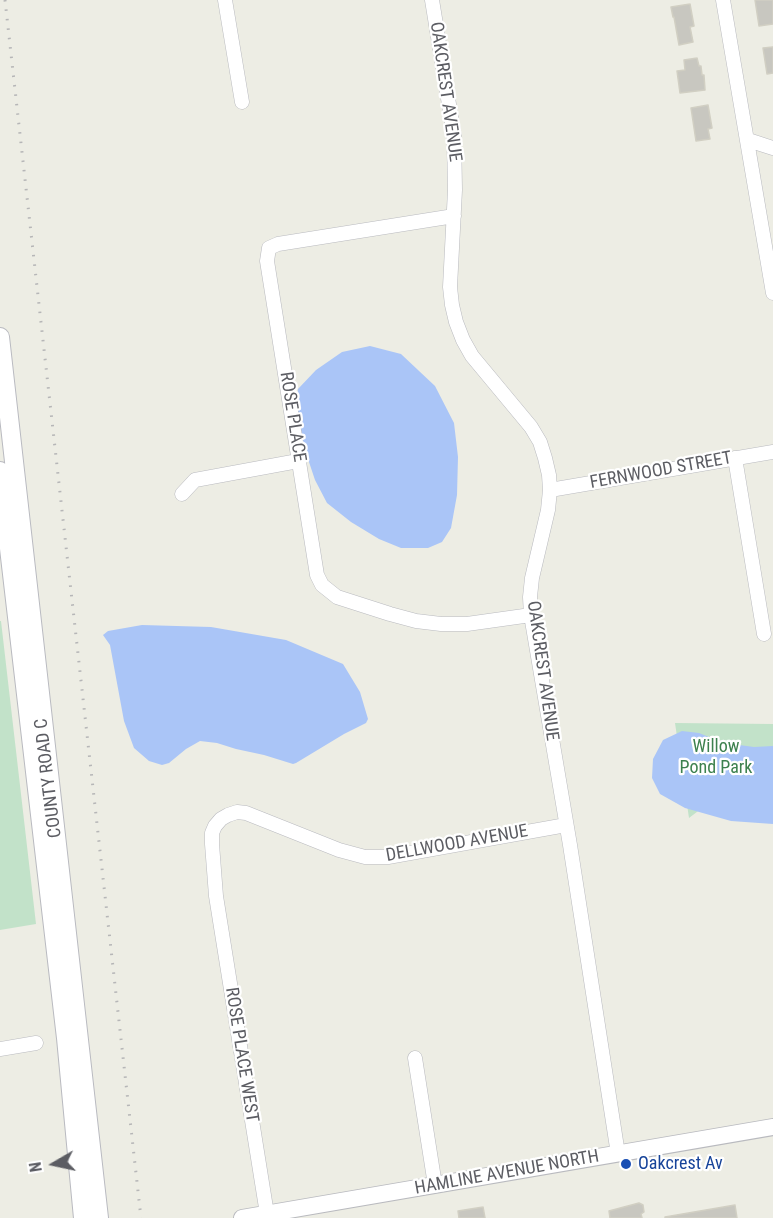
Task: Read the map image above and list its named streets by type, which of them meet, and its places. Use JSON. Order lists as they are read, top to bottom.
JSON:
{
  "streets": {
    "main road": ["COUNTY ROAD C"],
    "street": [
      "OAKCREST AVENUE",
      "ROSE PLACE",
      "FERNWOOD STREET",
      "DELLWOOD AVENUE",
      "ROSE PLACE WEST",
      "HAMLINE AVENUE NORTH"
    ]
  },
  "crossings": [
    ["OAKCREST AVENUE", "ROSE PLACE"],
    ["OAKCREST AVENUE", "FERNWOOD STREET"],
    ["OAKCREST AVENUE", "DELLWOOD AVENUE"],
    ["OAKCREST AVENUE", "HAMLINE AVENUE NORTH"],
    ["DELLWOOD AVENUE", "ROSE PLACE WEST"],
    ["ROSE PLACE WEST", "HAMLINE AVENUE NORTH"]
  ],
  "parks": ["Willow Pond Park"],
  "places": ["Oakcrest Av"],
  "north": "left"
}
